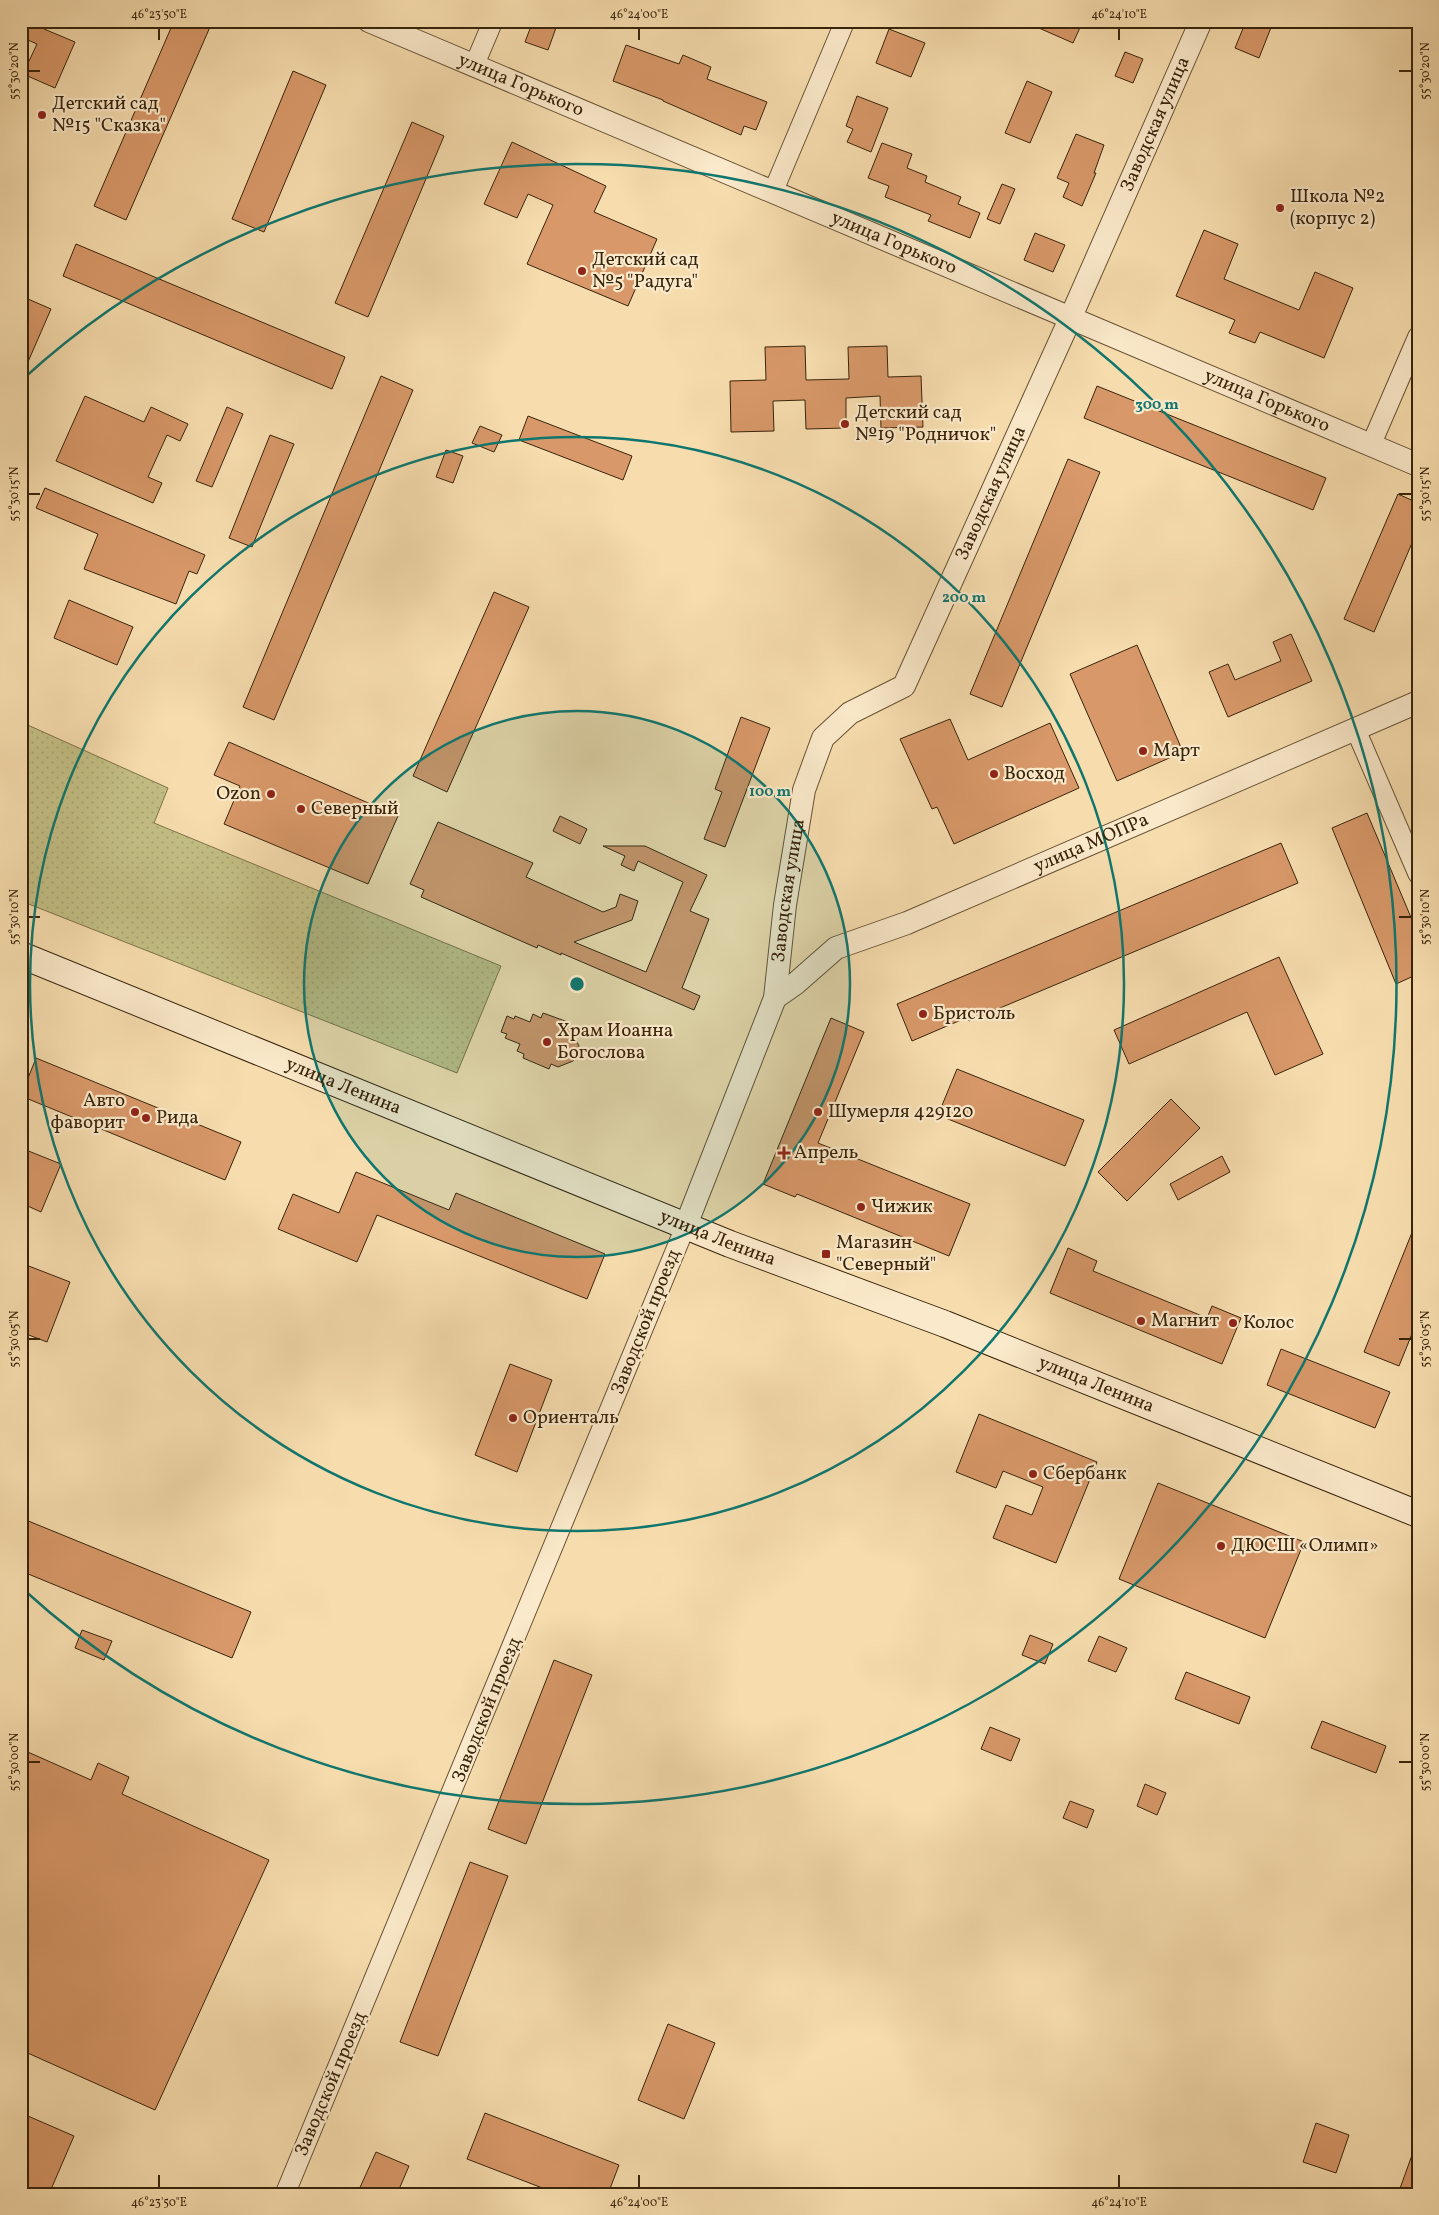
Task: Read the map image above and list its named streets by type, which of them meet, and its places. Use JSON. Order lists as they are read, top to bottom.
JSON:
{
  "streets": {
    "main road": ["улица Ленина"],
    "street": [
      "улица Горького",
      "Заводская улица",
      "улица МОПРа",
      "Заводской проезд"
    ]
  },
  "crossings": [
    ["улица Горького", "Заводская улица"],
    ["Заводская улица", "улица МОПРа"],
    ["Заводская улица", "улица Ленина"],
    ["Заводская улица", "Заводской проезд"],
    ["улица Ленина", "Заводской проезд"]
  ],
  "places": {
    "other": [
      "Детский сад №15 \"Сказка\"",
      "Школа №2 (корпус 2)",
      "Детский сад №5 \"Радуга\"",
      "Детский сад №19 \"Родничок\"",
      "Март",
      "Восход",
      "Ozon",
      "Северный",
      "Бристоль",
      "Храм Иоанна Богослова",
      "Авто фаворит",
      "Шумерля 429120",
      "Рида",
      "Чижик",
      "Магнит",
      "Колос",
      "Ориенталь",
      "Сбербанк",
      "ДЮСШ «Олимп»"
    ],
    "health": ["Апрель"],
    "transit": ["Магазин \"Северный\""]
  },
  "coordinates": [
    "46°23'50\"E",
    "46°24'00\"E",
    "46°24'10\"E",
    "55°30'20\"N",
    "55°30'15\"N",
    "55°30'10\"N",
    "55°30'05\"N",
    "55°30'00\"N"
  ],
  "rings": ["300 m", "200 m", "100 m"]
}
